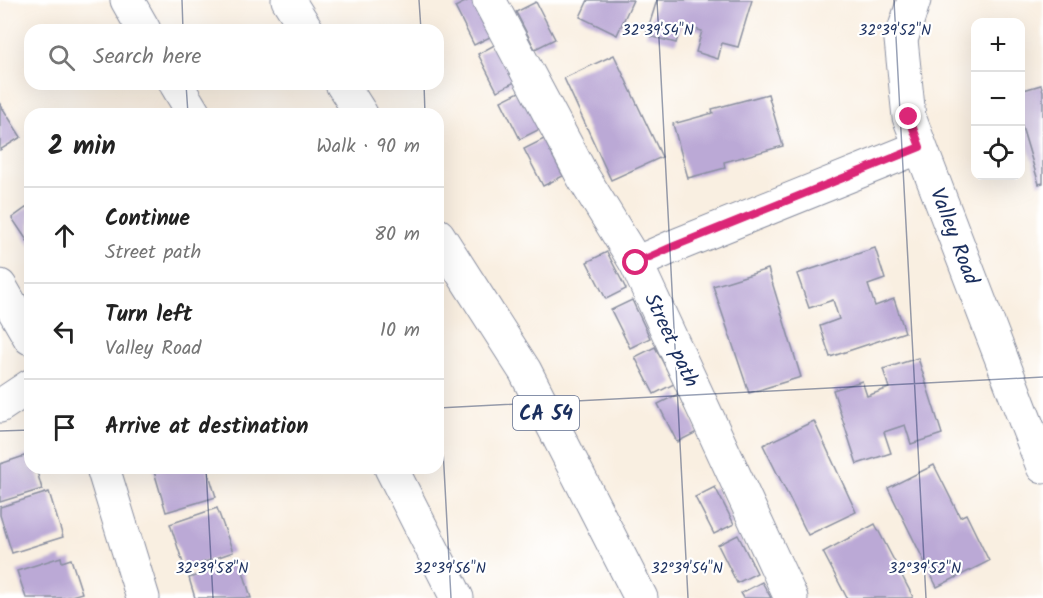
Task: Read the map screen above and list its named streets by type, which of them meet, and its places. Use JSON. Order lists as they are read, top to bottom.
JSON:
{
  "streets": {
    "main road": ["Valley Road", "Street path", "CA 54"]
  },
  "page": {
    "map_buttons": ["+", "−"],
    "search": "Search here",
    "heading": ["2 min", "Walk · 90 m"],
    "list": [
      ["Continue", "Street path", "80 m"],
      ["Turn left", "Valley Road", "10 m"],
      "Arrive at destination"
    ]
  },
  "coordinates": [
    "32°39'54\"N",
    "32°39'52\"N",
    "32°39'58\"N",
    "32°39'56\"N"
  ]
}
